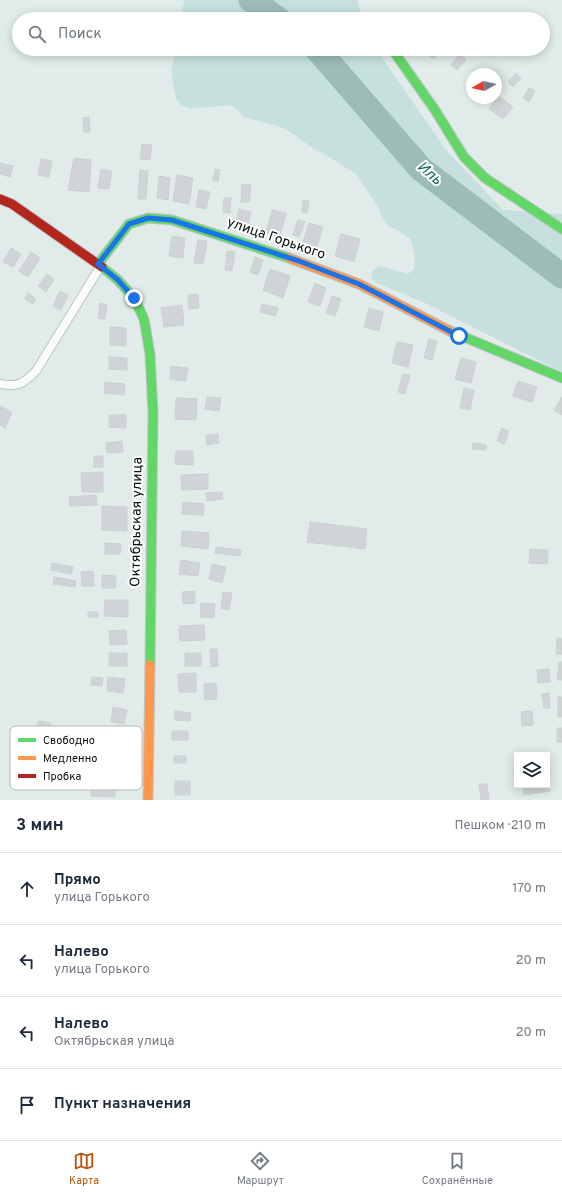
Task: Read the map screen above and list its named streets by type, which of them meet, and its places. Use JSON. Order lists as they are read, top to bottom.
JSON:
{
  "streets": {
    "street": ["улица Горького", "Октябрьская улица"]
  },
  "crossings": [
    ["улица Горького", "Октябрьская улица"]
  ],
  "water": ["Иль"],
  "legend": ["Свободно", "Медленно", "Пробка"],
  "north": "left",
  "page": {
    "search": "Поиск",
    "heading": ["3 мин", "Пешком · 210 m"],
    "list": [
      ["Прямо", "улица Горького", "170 m"],
      ["Налево", "улица Горького", "20 m"],
      ["Налево", "Октябрьская улица", "20 m"],
      "Пункт назначения"
    ],
    "nav": ["Карта", "Маршрут", "Сохранённые"]
  }
}
